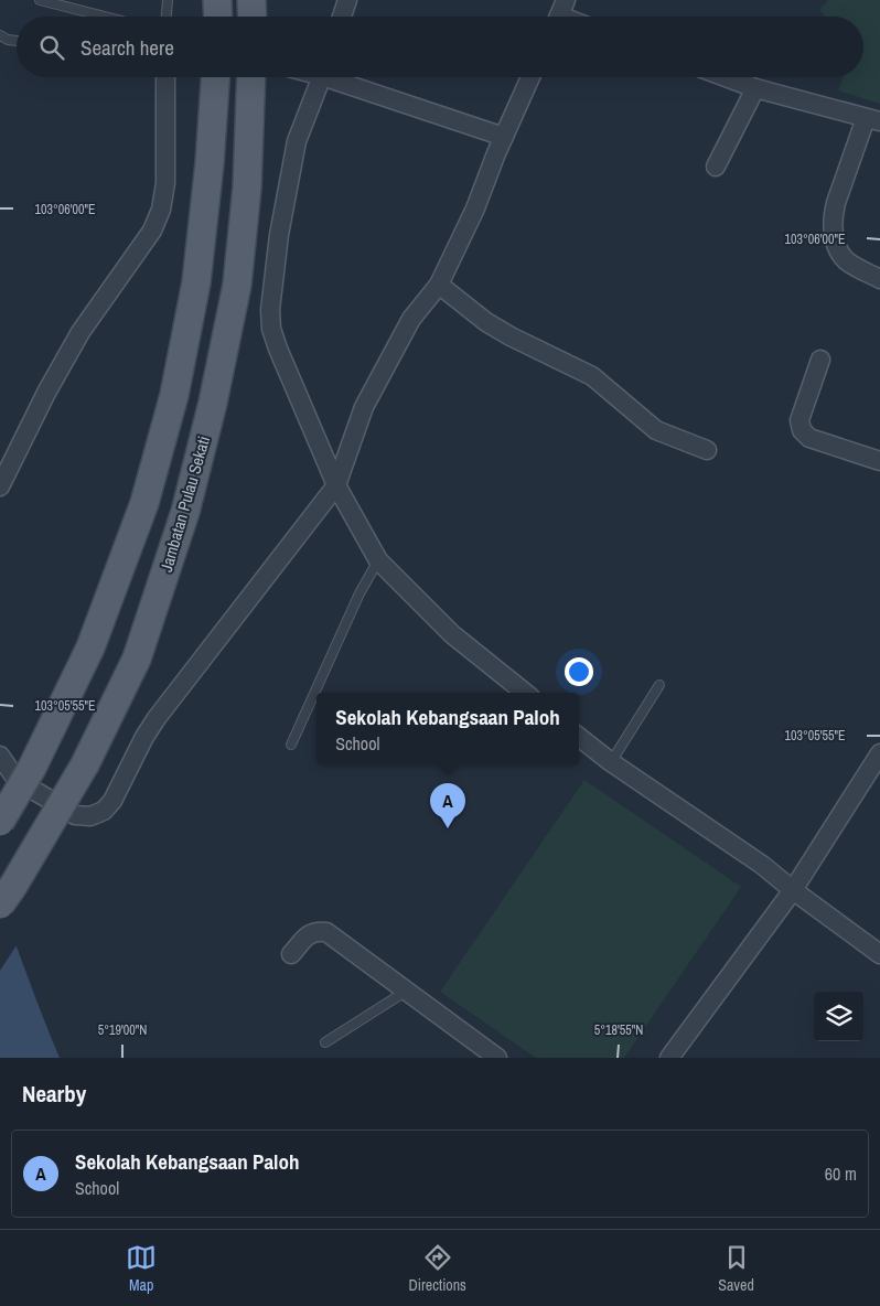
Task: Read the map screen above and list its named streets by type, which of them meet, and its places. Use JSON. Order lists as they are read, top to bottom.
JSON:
{
  "streets": {
    "main road": ["Jambatan Pulau Sekati"]
  },
  "page": {
    "search": "Search here",
    "popup": ["Sekolah Kebangsaan Paloh", "School"],
    "pins": "A",
    "heading": "Nearby",
    "list": [
      {
        "mark": "A",
        "name": "Sekolah Kebangsaan Paloh",
        "note": "School",
        "value": "60 m"
      }
    ],
    "nav": ["Map", "Directions", "Saved"]
  },
  "coordinates": [
    "103°06'00\"E",
    "103°05'55\"E",
    "5°19'00\"N",
    "5°18'55\"N"
  ]
}
